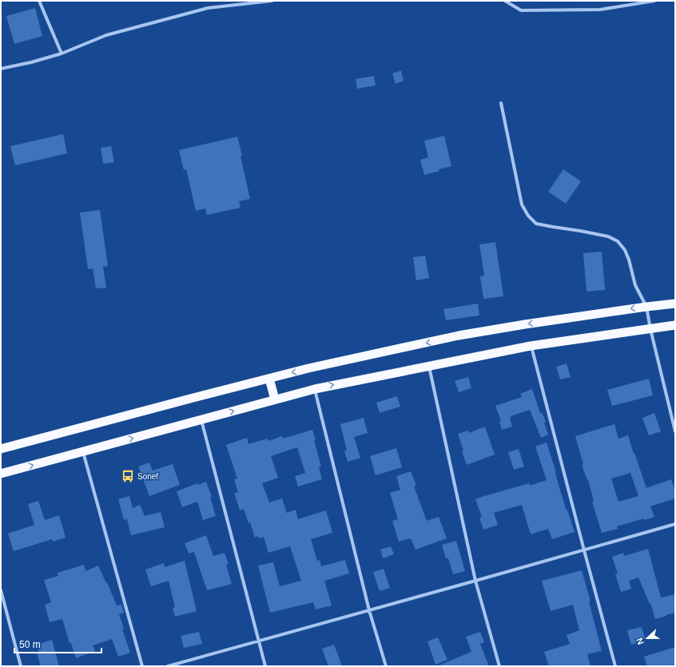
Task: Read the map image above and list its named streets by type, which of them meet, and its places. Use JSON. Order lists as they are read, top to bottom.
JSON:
{
  "places": {
    "bus stop": ["Sonef"]
  },
  "scale_bar": "50 m",
  "north": "left"
}
